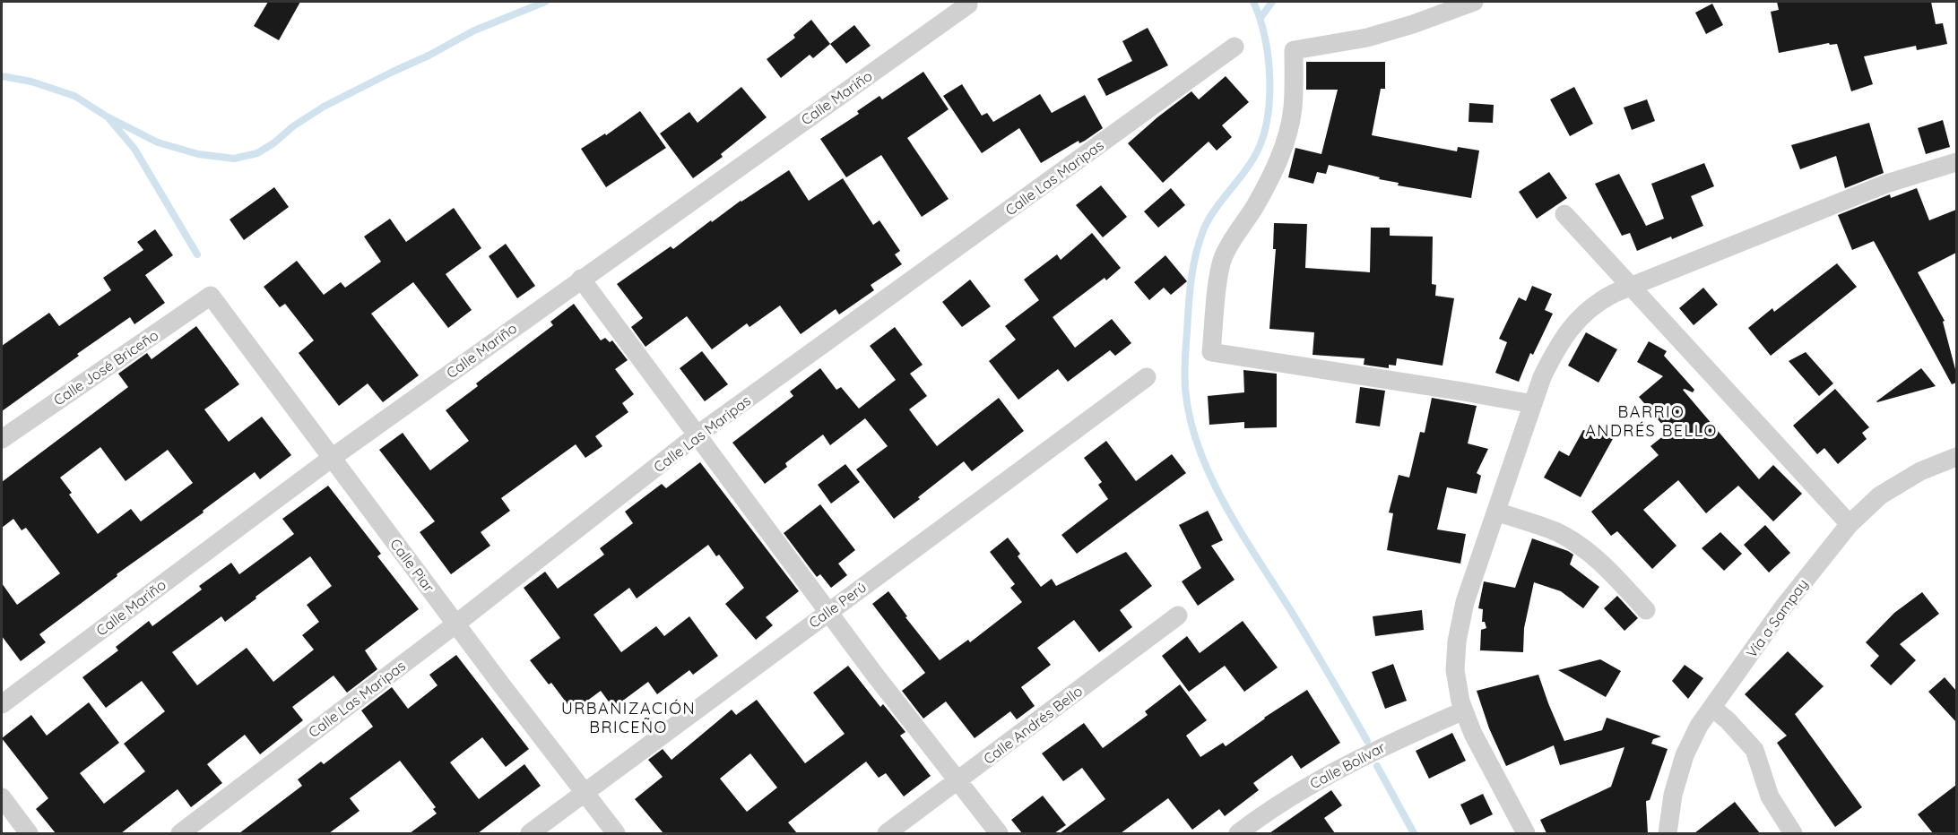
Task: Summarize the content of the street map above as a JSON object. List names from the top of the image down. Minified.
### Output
{"streets":{"street":["Calle Mariño","Calle Las Maripas","Calle José Briceño","Calle Piar","Calle Perú","Vía a Sampay","Calle Andrés Bello","Calle Bolívar"]},"crossings":[["Calle Mariño","Calle Piar"],["Calle Las Maripas","Calle Piar"],["Calle José Briceño","Calle Piar"],["Calle Piar","Calle Perú"]],"districts":["BARRIO ANDRÉS BELLO","URBANIZACIÓN BRICEÑO"]}
